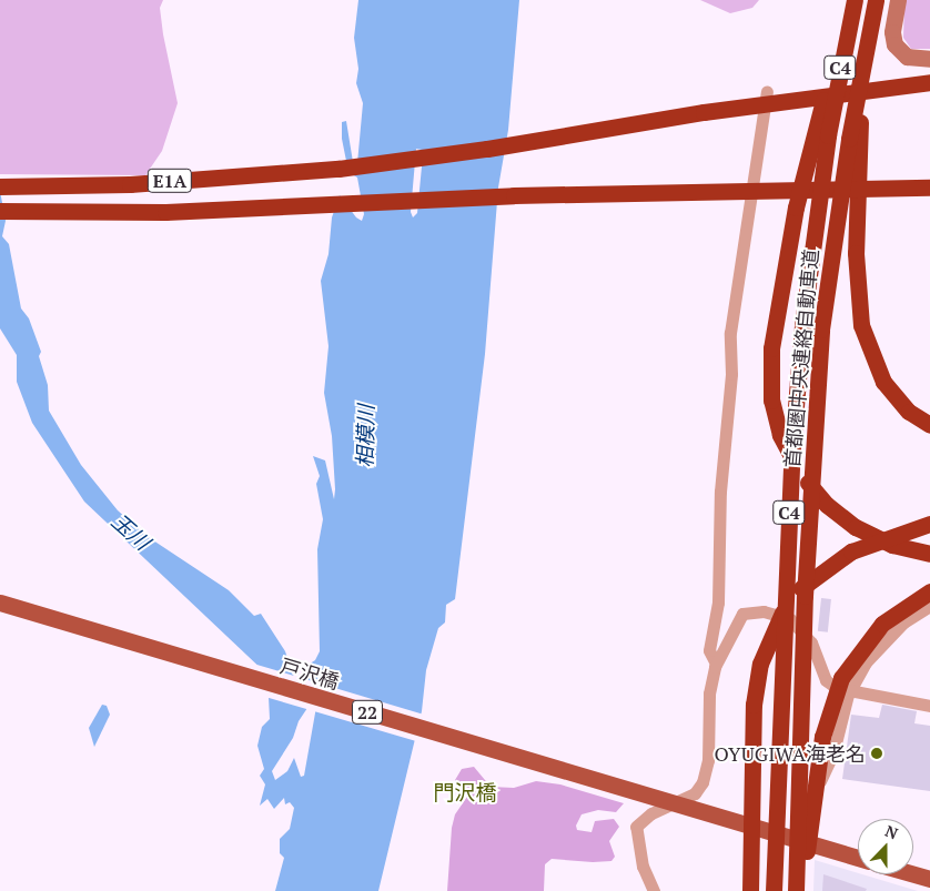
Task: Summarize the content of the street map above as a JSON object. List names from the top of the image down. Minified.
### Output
{"streets":{"highway":["C4","E1A","首都圏中央連絡自動車道"],"main road":["戸沢橋","22"]},"crossings":[["戸沢橋","22"]],"districts":["門沢橋"],"water":["相模川","玉川"],"places":["OYUGIWA海老名"],"north":"top"}
